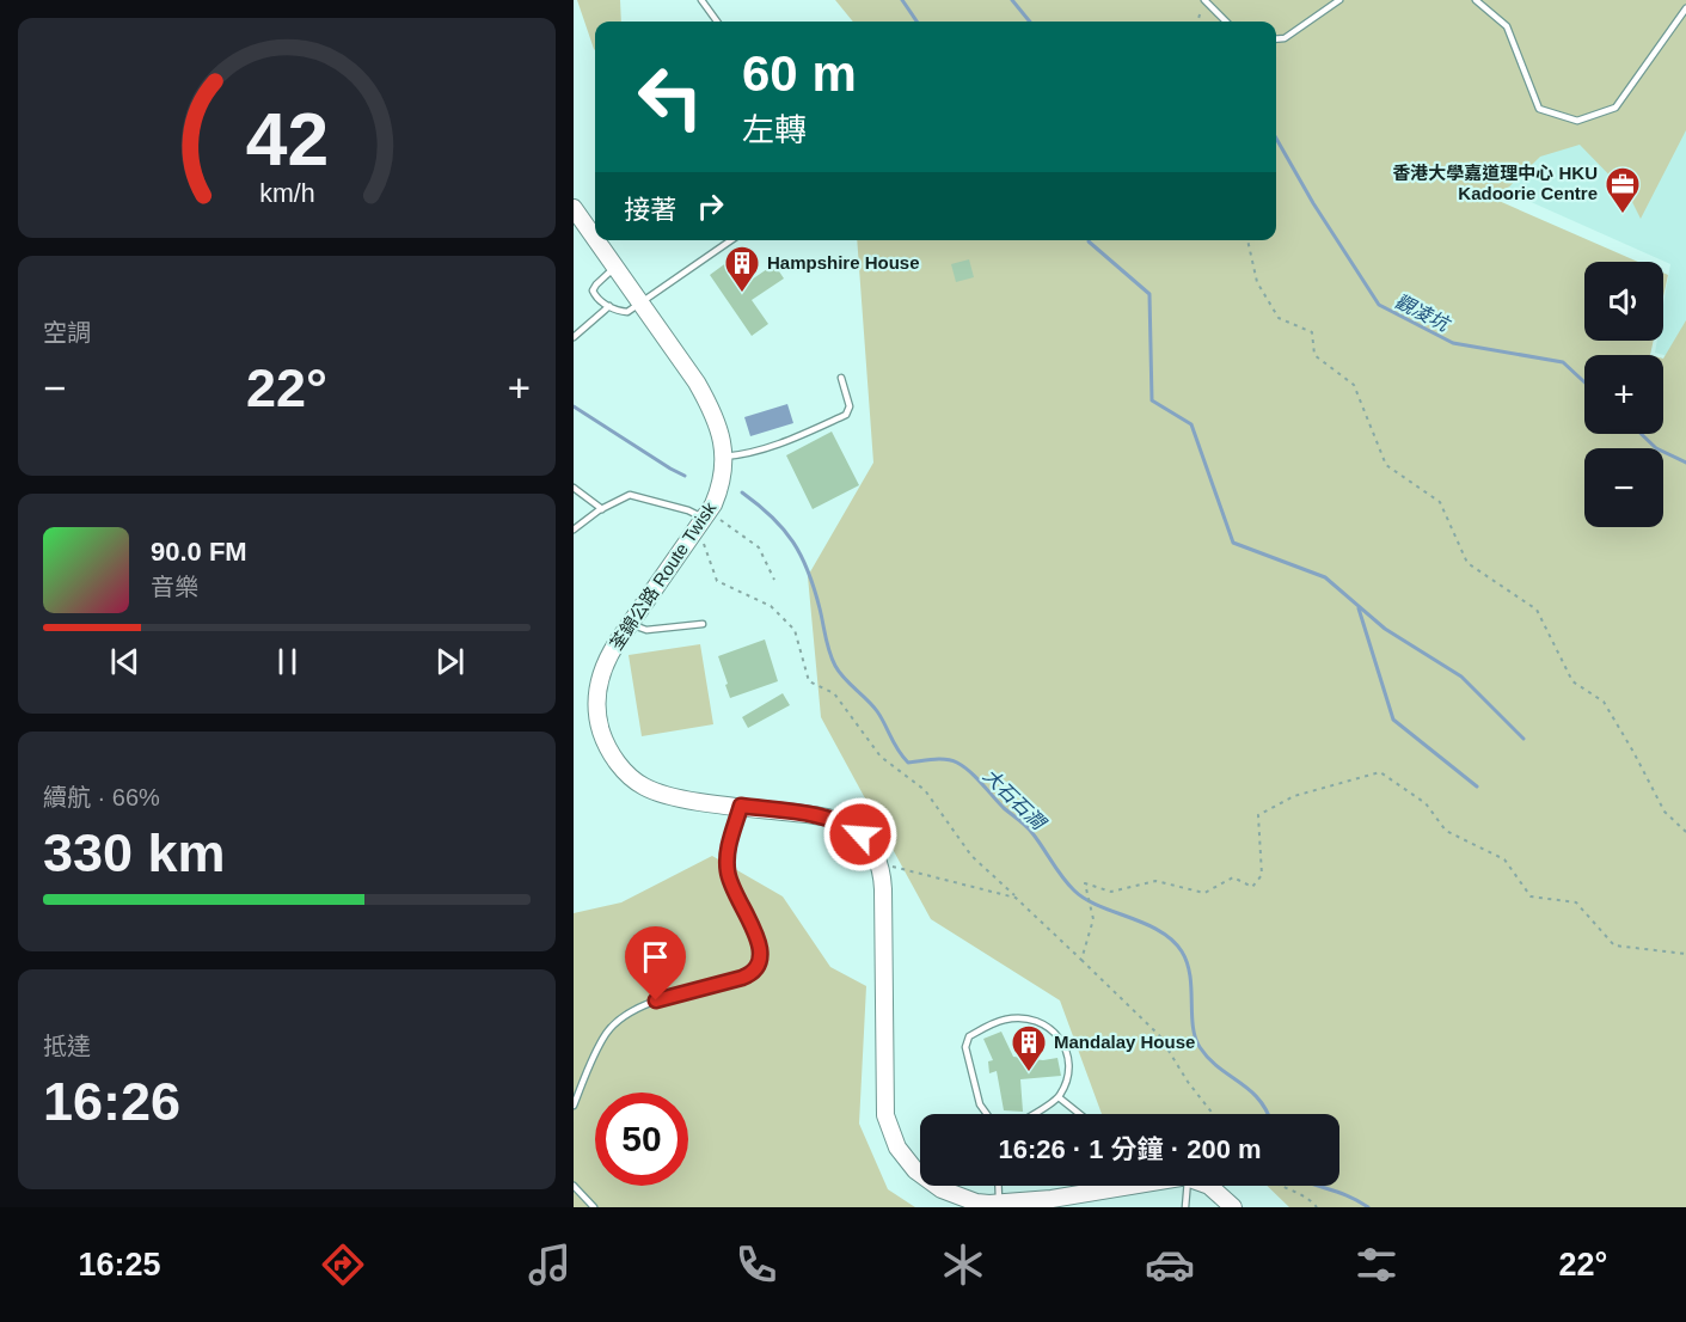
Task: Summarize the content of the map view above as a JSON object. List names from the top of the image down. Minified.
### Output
{"streets":{"main road":["荃錦公路 Route Twisk"]},"water":["觀凌坑","大石石澗"],"places":{"office":["香港大學嘉道理中心 HKU Kadoorie Centre"],"building":["Hampshire House","Mandalay House"]},"page":{"turn":["60 m","左轉"],"then":"接著","tile":["空調",["續航 · 66%","330 km"],["抵達","16:26"]],"map_buttons":["+","−"],"heat":["−","22°","+"],"song":["90.0 FM","音樂"],"limit":"50","trip":"16:26 · 1 分鐘 · 200 m","tabs":["16:25","22°"],"gauge":["42","km/h"]}}
